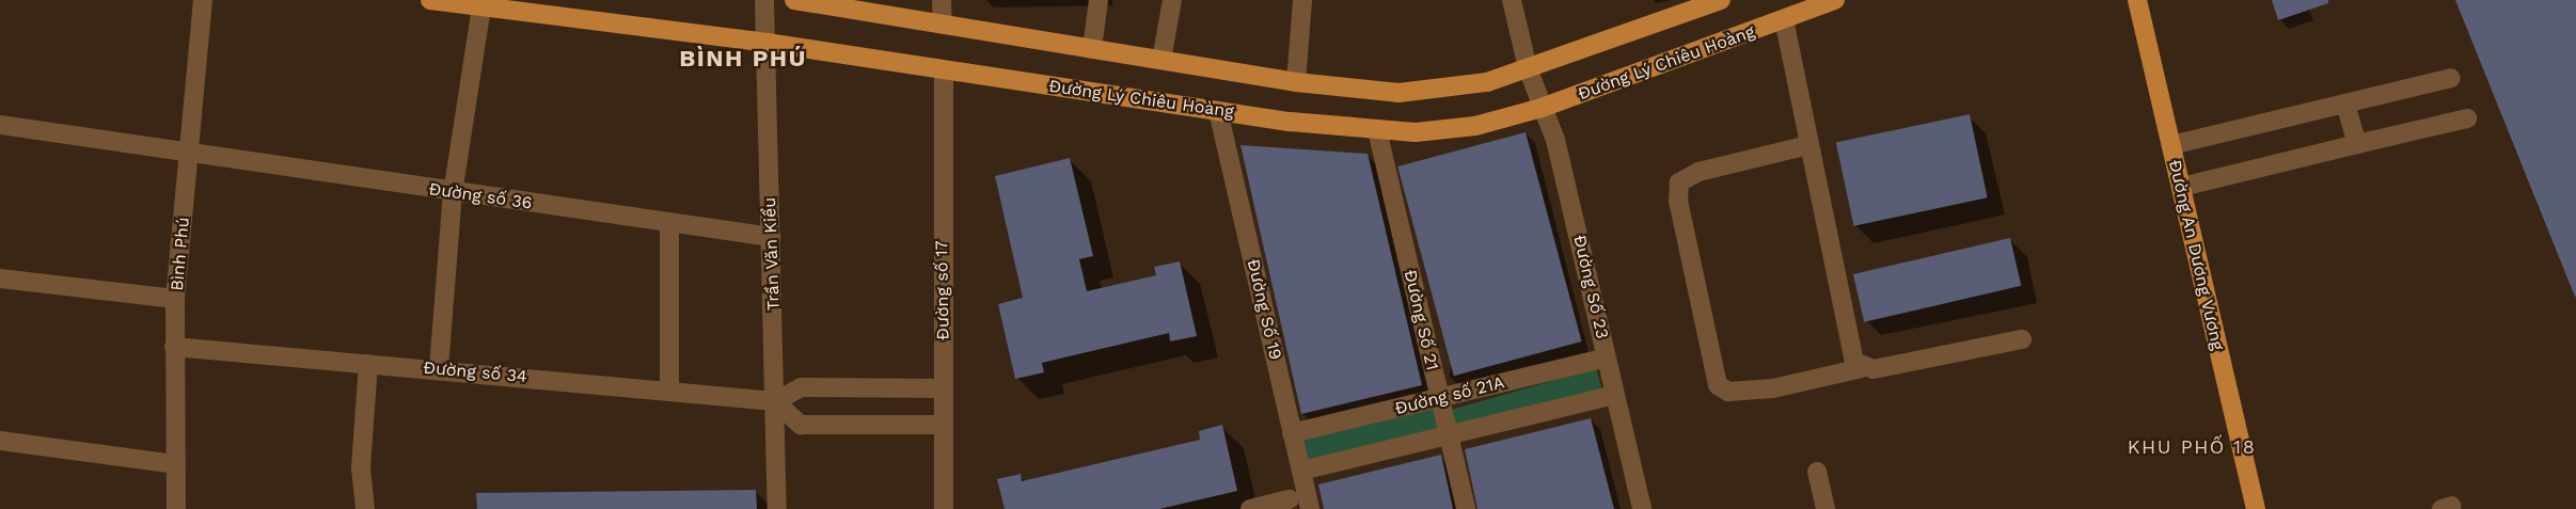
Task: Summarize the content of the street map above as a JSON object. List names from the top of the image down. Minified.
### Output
{"streets":{"main road":["Đường Lý Chiêu Hoàng","Đường An Dương Vương"],"street":["Đường số 36","Bình Phú","Trần Văn Kiểu","Đường Số 23","Đường số 17","Đường Số 19","Đường Số 21","Đường số 34","Đường số 21A"]},"crossings":[["Đường Lý Chiêu Hoàng","Trần Văn Kiểu"],["Đường Lý Chiêu Hoàng","Đường Số 23"],["Đường Lý Chiêu Hoàng","Đường số 17"],["Đường Lý Chiêu Hoàng","Đường Số 19"],["Đường Lý Chiêu Hoàng","Đường Số 21"],["Đường số 36","Bình Phú"],["Đường số 36","Trần Văn Kiểu"],["Bình Phú","Đường số 34"],["Trần Văn Kiểu","Đường số 34"],["Đường Số 23","Đường số 21A"],["Đường Số 19","Đường số 21A"],["Đường Số 21","Đường số 21A"]],"districts":["BÌNH PHÚ","KHU PHỐ 18"]}
